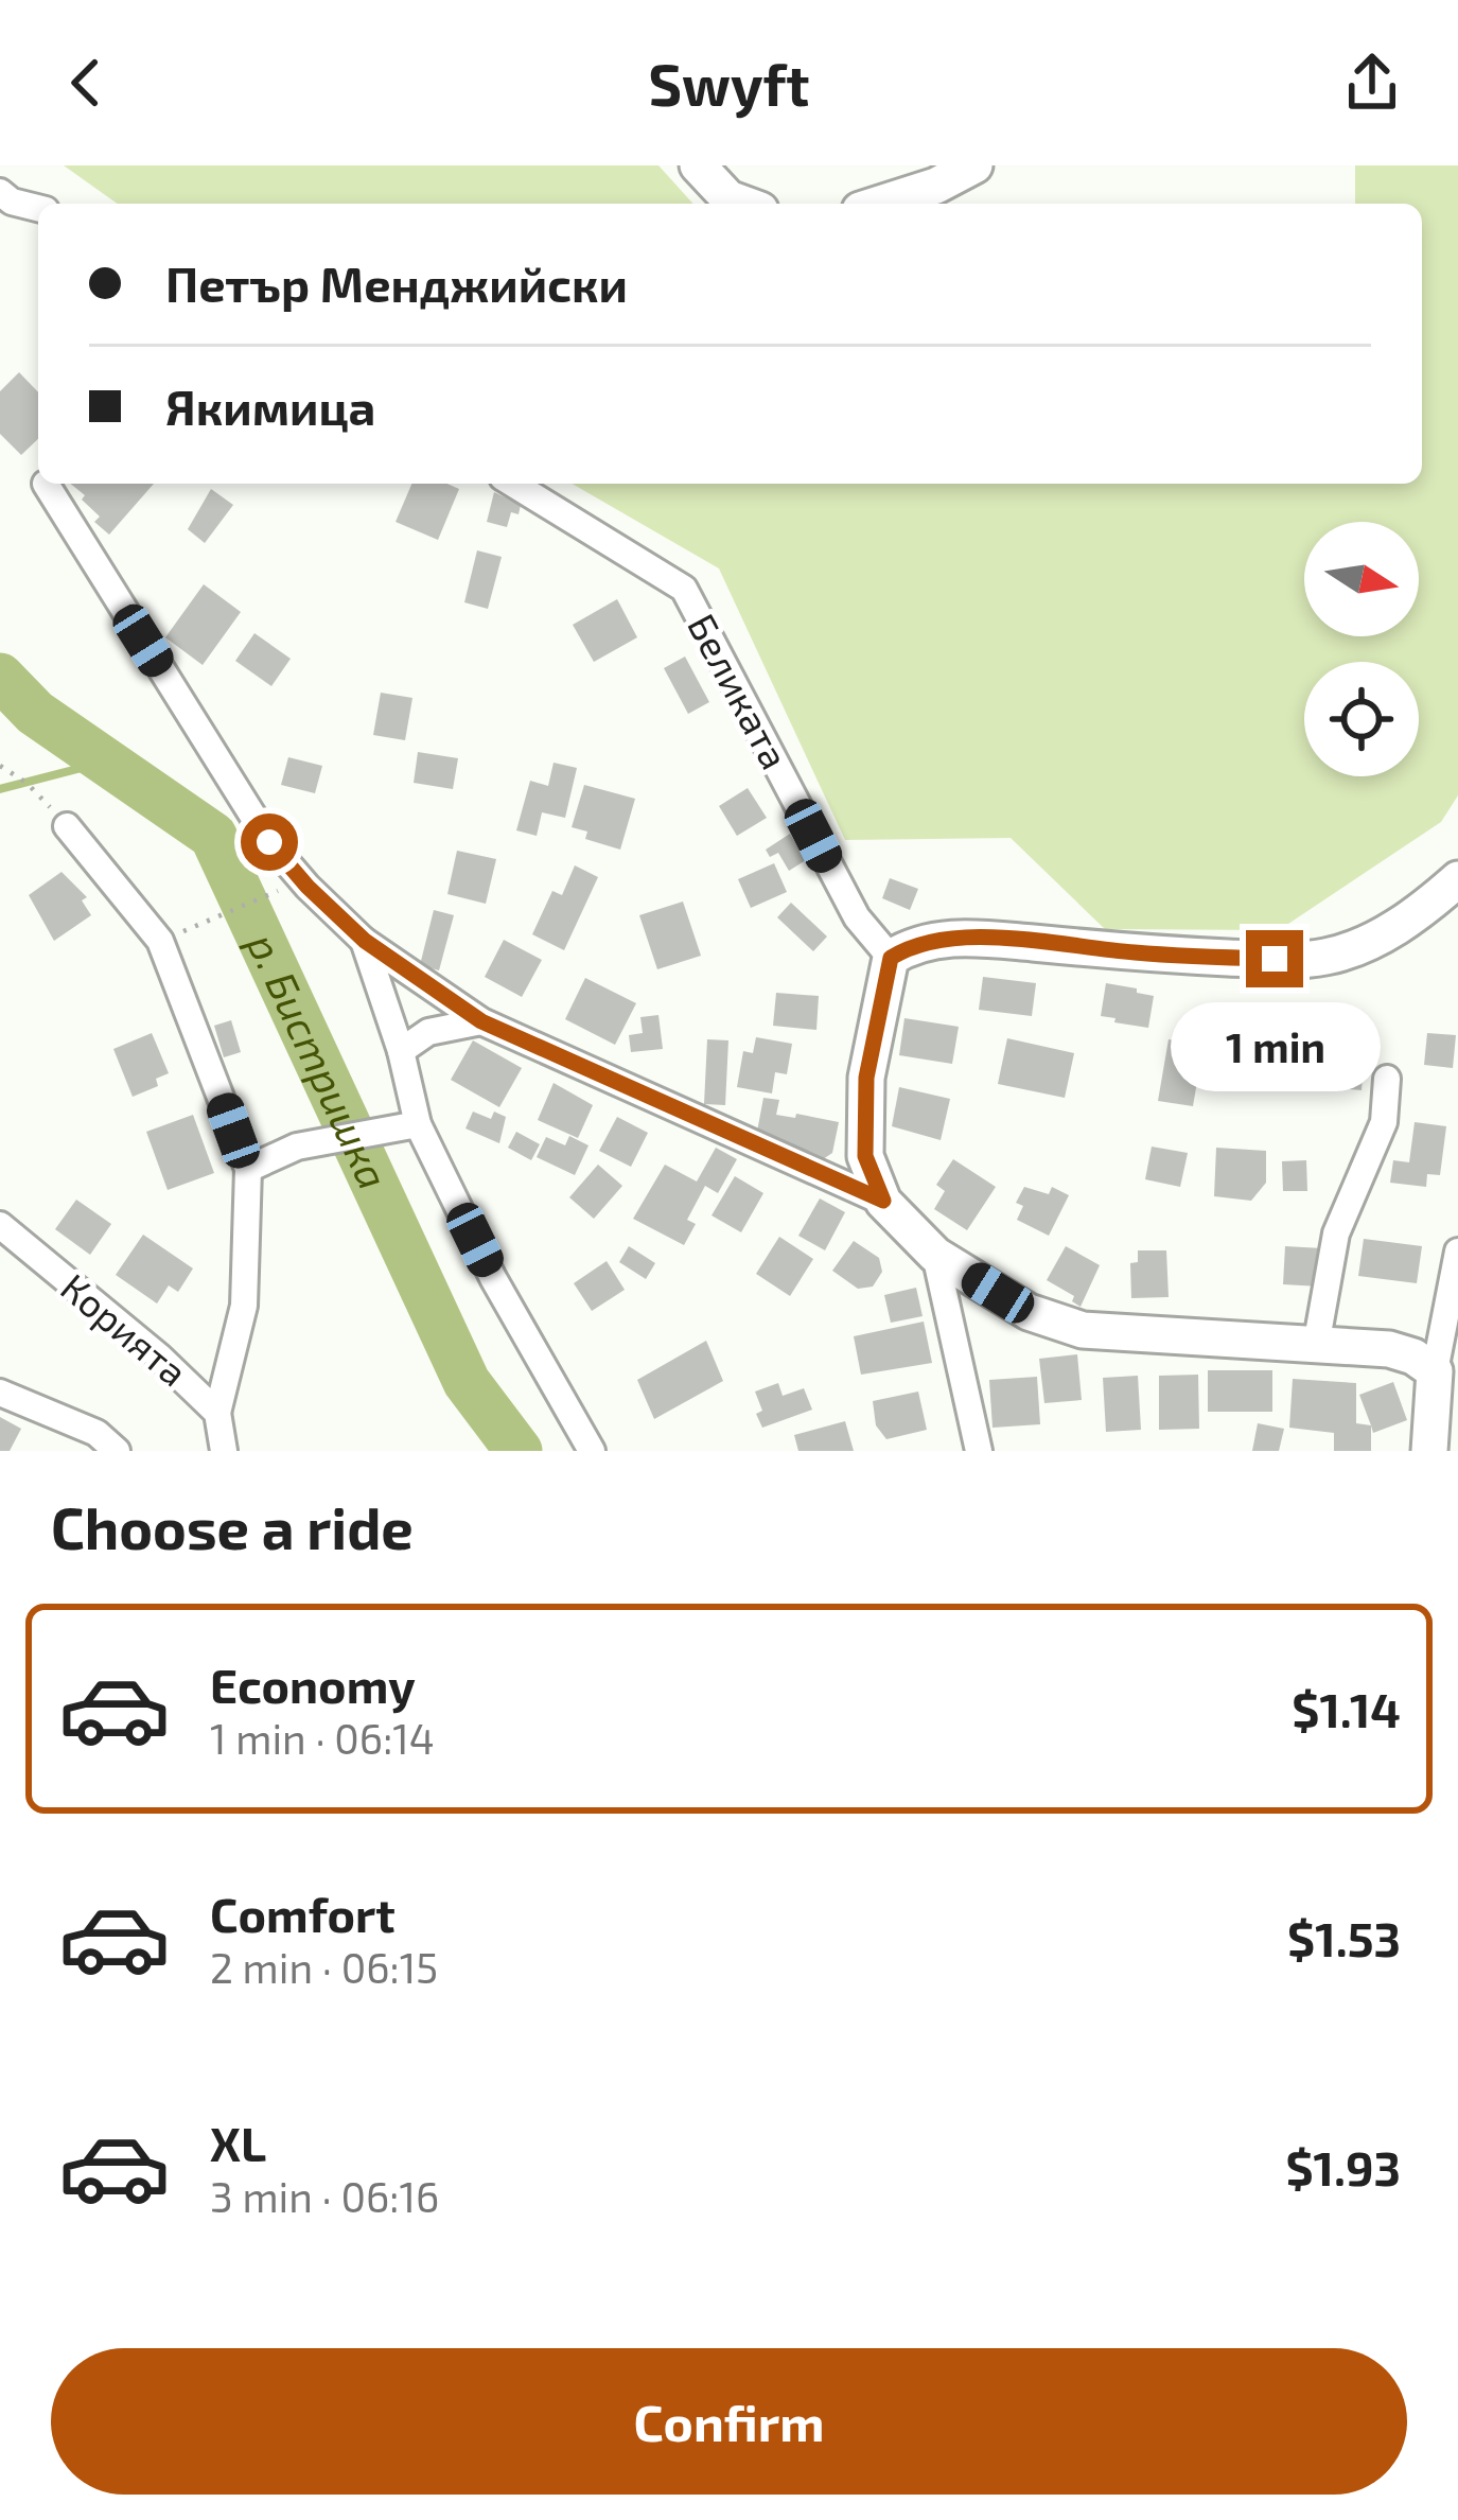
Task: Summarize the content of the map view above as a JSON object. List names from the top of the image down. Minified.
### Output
{"streets":{"street":["Беликата","Корията"]},"water":["р. Бистришка"],"north":"right","page":{"header":"Swyft","banner":["Петър Менджийски","Якимица"],"bubble":"1 min","heading":"Choose a ride","list":[{"name":"Economy","note":"1 min · 06:14","value":"$1.14"},{"name":"Comfort","note":"2 min · 06:15","value":"$1.53"},{"name":"XL","note":"3 min · 06:16","value":"$1.93"}],"buttons":"Confirm"}}
